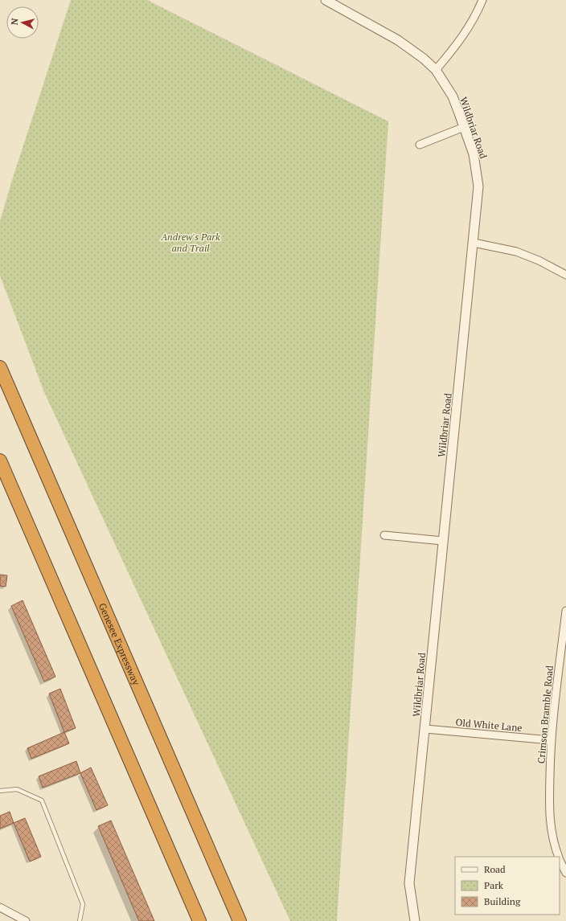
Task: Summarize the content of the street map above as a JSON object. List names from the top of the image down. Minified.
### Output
{"streets":{"highway":["Genesee Expressway"],"street":["Wildbriar Road","Crimson Bramble Road","Old White Lane"]},"crossings":[["Wildbriar Road","Old White Lane"],["Crimson Bramble Road","Old White Lane"]],"parks":["Andrew's Park and Trail"],"legend":["Road","Park","Building"],"north":"left"}
